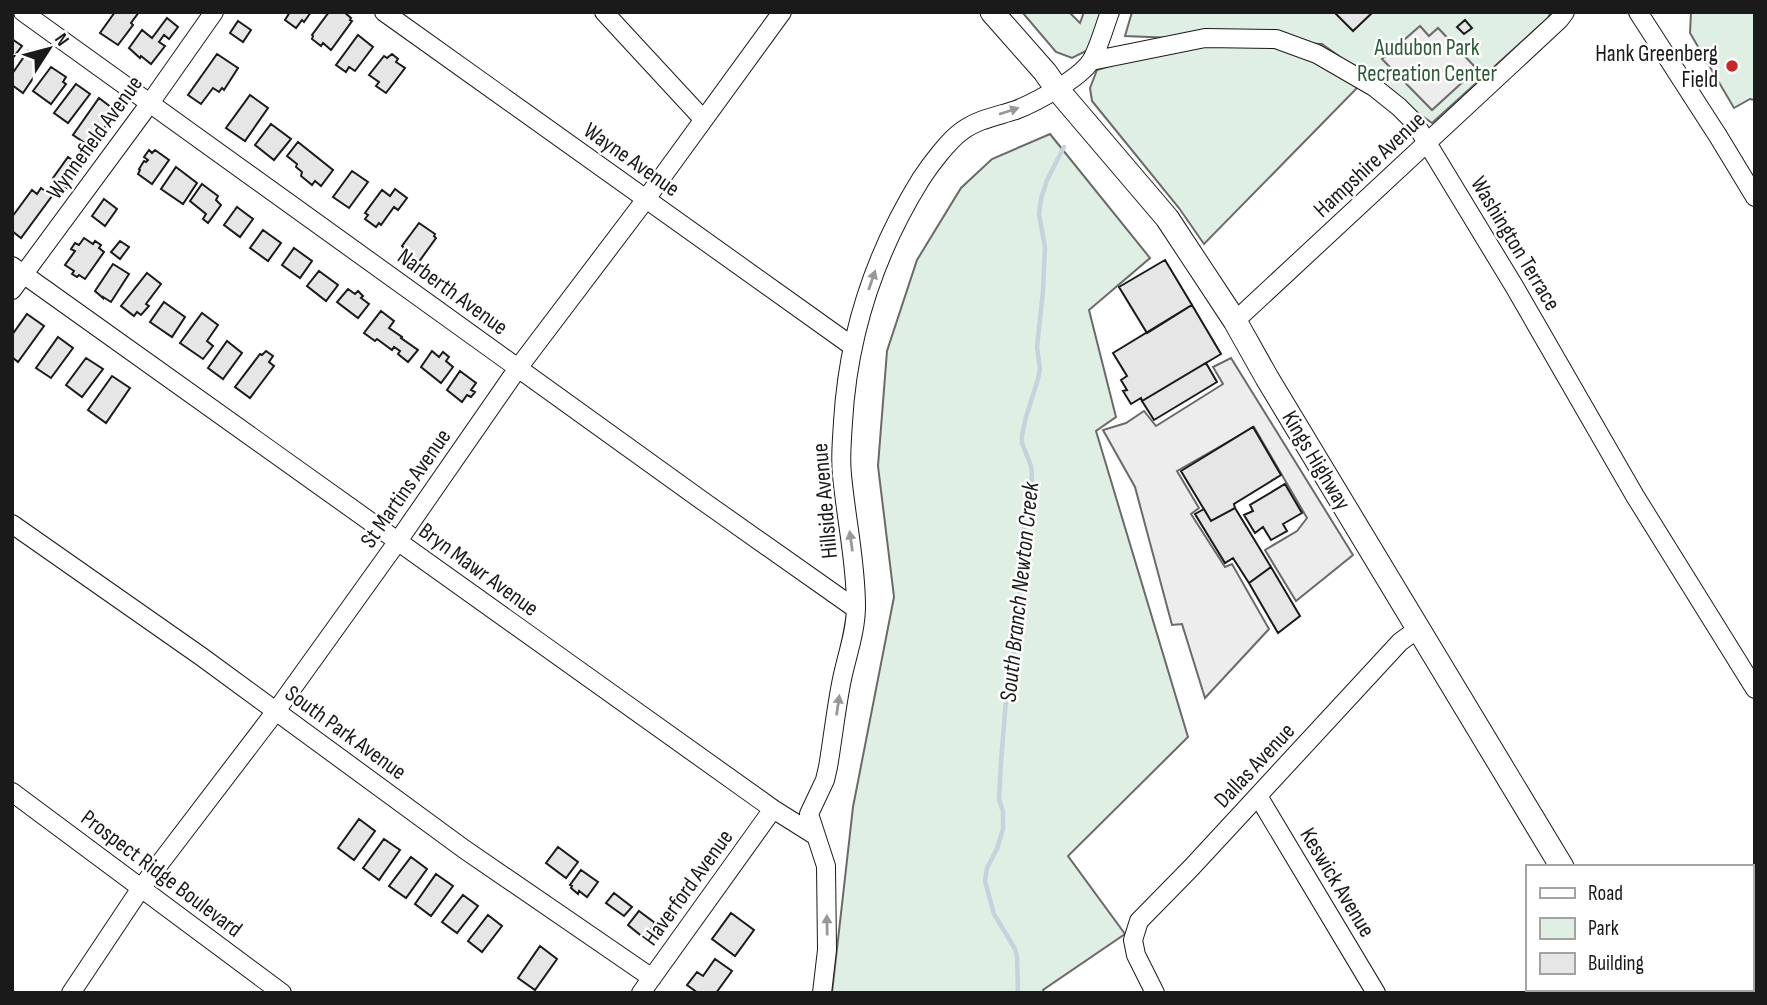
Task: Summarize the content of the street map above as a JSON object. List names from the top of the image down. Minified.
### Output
{"streets":{"main road":["Kings Highway"],"street":["Wynnefield Avenue","Wayne Avenue","Hampshire Avenue","Washington Terrace","Narberth Avenue","St Martins Avenue","Hillside Avenue","Bryn Mawr Avenue","South Park Avenue","Dallas Avenue","Prospect Ridge Boulevard","Keswick Avenue","Haverford Avenue"]},"crossings":[["Wynnefield Avenue","Narberth Avenue"],["Wynnefield Avenue","Bryn Mawr Avenue"],["Wayne Avenue","St Martins Avenue"],["Wayne Avenue","Hillside Avenue"],["Hampshire Avenue","Washington Terrace"],["Hampshire Avenue","Kings Highway"],["Washington Terrace","Hillside Avenue"],["Narberth Avenue","St Martins Avenue"],["Narberth Avenue","Hillside Avenue"],["Kings Highway","Hillside Avenue"],["Kings Highway","Dallas Avenue"],["St Martins Avenue","Bryn Mawr Avenue"],["St Martins Avenue","South Park Avenue"],["St Martins Avenue","Prospect Ridge Boulevard"],["Hillside Avenue","Bryn Mawr Avenue"],["Bryn Mawr Avenue","Haverford Avenue"],["South Park Avenue","Haverford Avenue"],["Dallas Avenue","Keswick Avenue"]],"one_way":["Hillside Avenue"],"water":["South Branch Newton Creek"],"parks":["Audubon Park Recreation Center"],"places":["Hank Greenberg Field"],"legend":["Road","Park","Building"],"north":"top right"}
